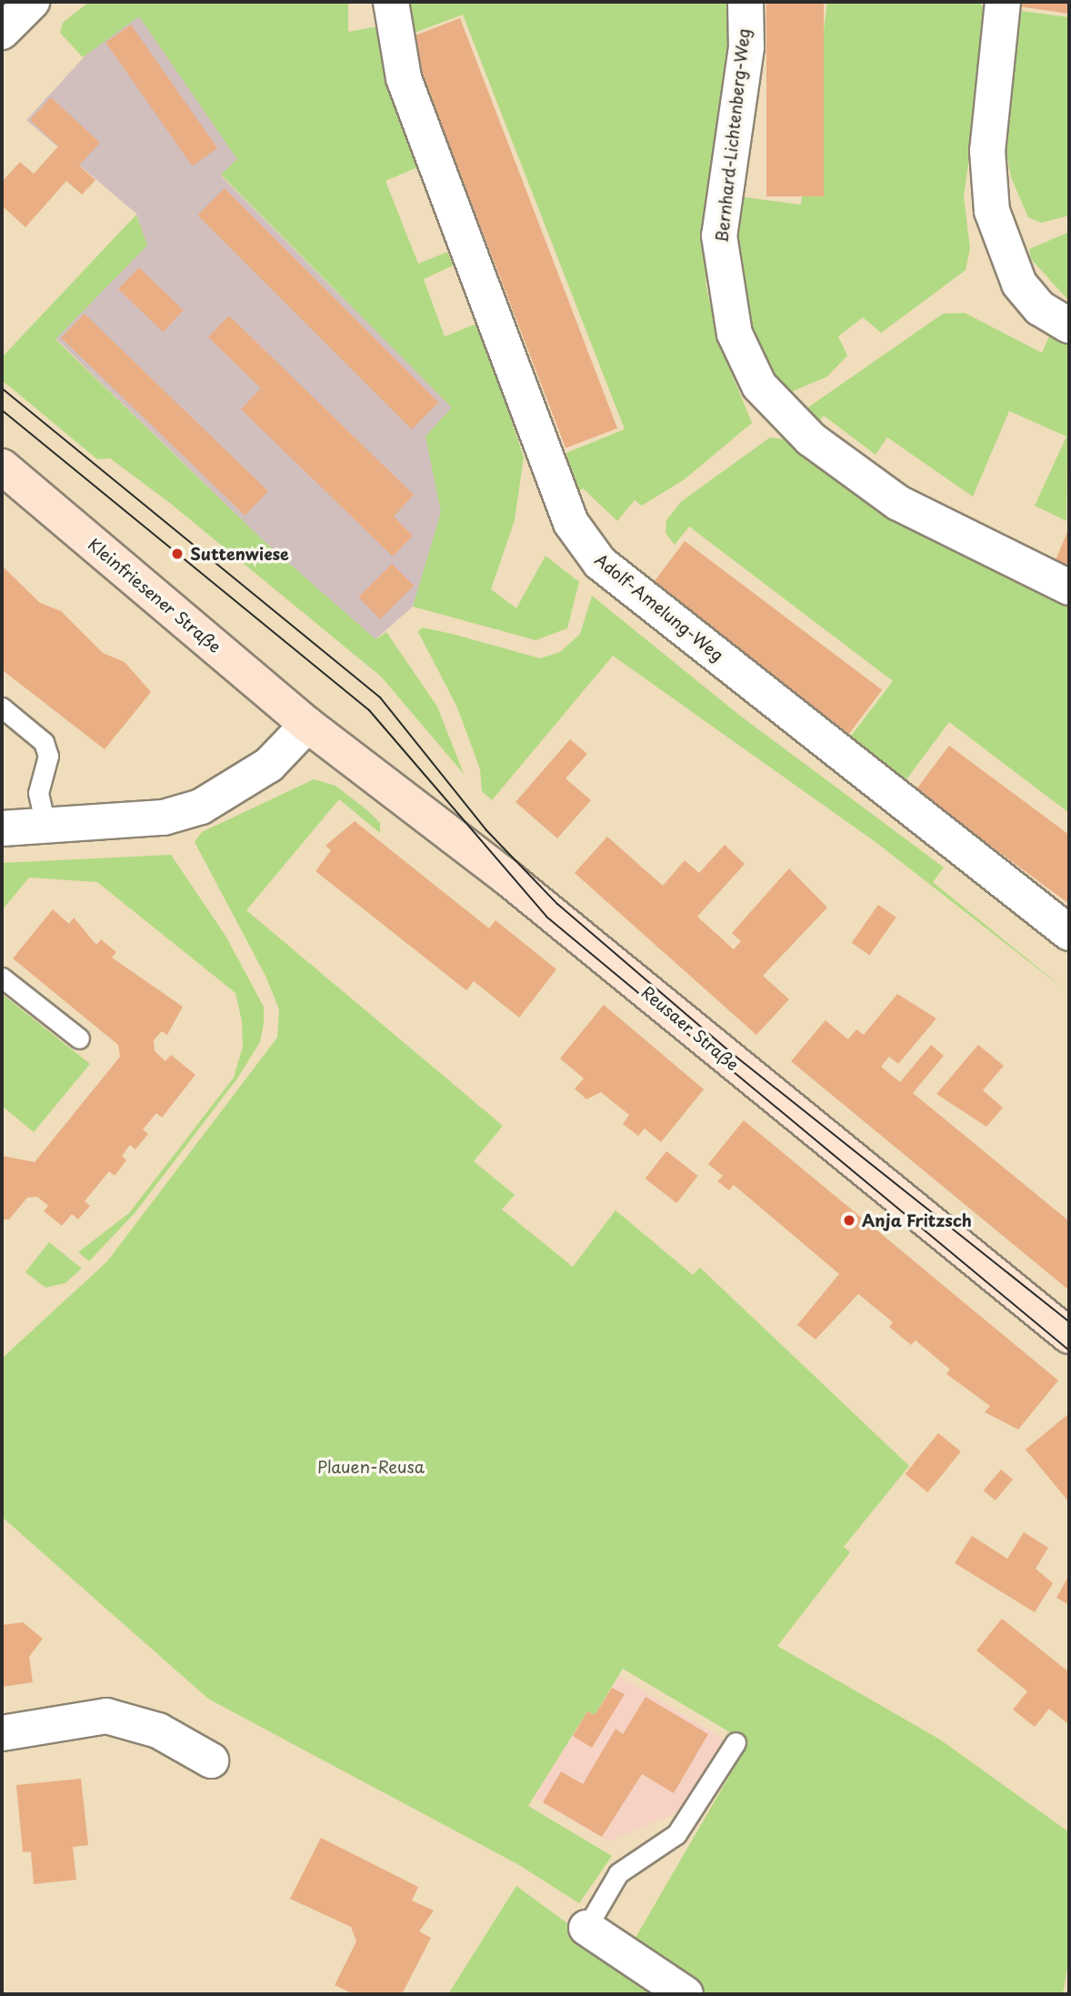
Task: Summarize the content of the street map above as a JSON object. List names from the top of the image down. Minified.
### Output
{"streets":{"street":["Bernhard-Lichtenberg-Weg","Kleinfriesener Straße","Adolf-Amelung-Weg","Reusaer Straße"]},"crossings":[["Kleinfriesener Straße","Reusaer Straße"]],"parks":["Plauen-Reusa"],"places":["Suttenwiese","Anja Fritzsch"]}
